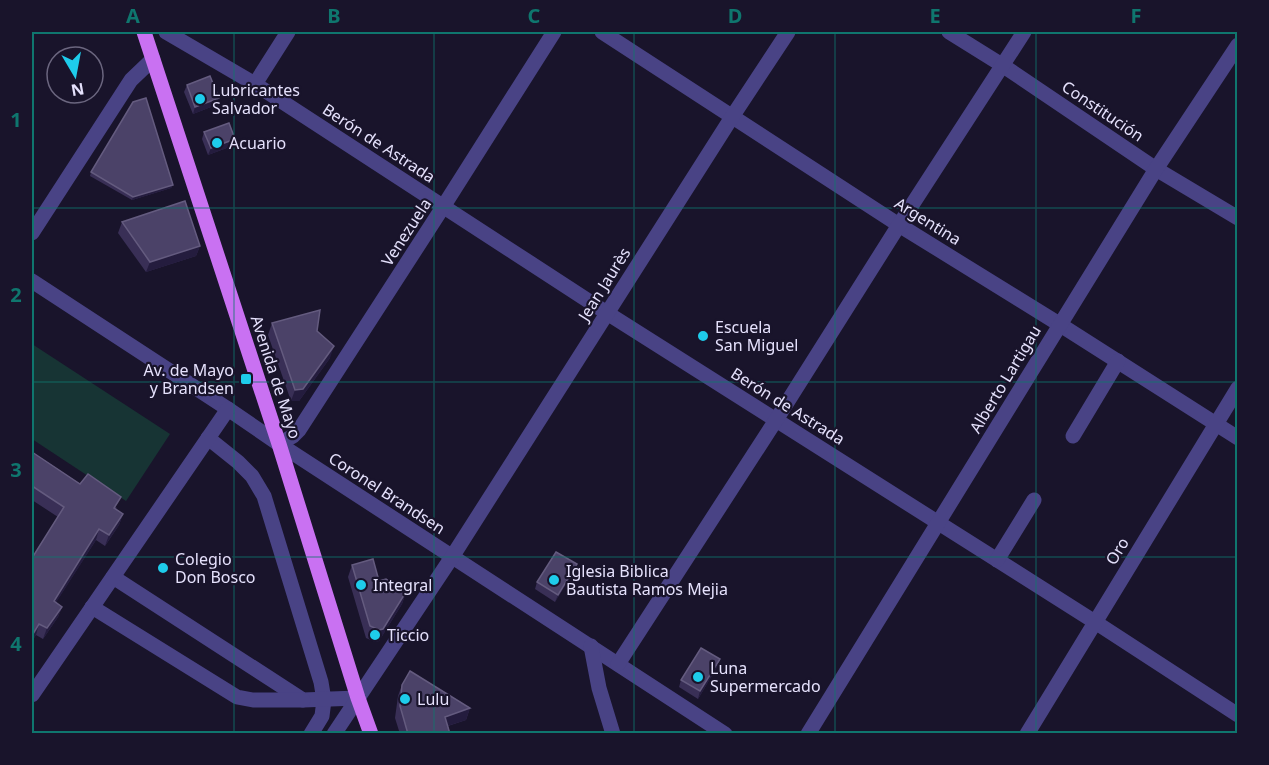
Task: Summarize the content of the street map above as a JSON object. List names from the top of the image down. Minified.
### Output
{"streets":{"main road":["Avenida de Mayo"],"street":["Constitución","Berón de Astrada","Argentina","Venezuela","Jean Jaurès","Alberto Lartigau","Coronel Brandsen","Oro"]},"crossings":[["Constitución","Alberto Lartigau"],["Berón de Astrada","Venezuela"],["Berón de Astrada","Jean Jaurès"],["Berón de Astrada","Alberto Lartigau"],["Berón de Astrada","Oro"],["Argentina","Jean Jaurès"],["Argentina","Alberto Lartigau"],["Argentina","Oro"],["Venezuela","Avenida de Mayo"],["Venezuela","Coronel Brandsen"],["Jean Jaurès","Avenida de Mayo"],["Jean Jaurès","Coronel Brandsen"],["Avenida de Mayo","Coronel Brandsen"]],"places":{"other":["Lubricantes Salvador","Acuario","Escuela San Miguel","Colegio Don Bosco","Iglesia Biblica Bautista Ramos Mejia","Integral","Ticcio","Luna Supermercado","Lulu"],"transit":["Av. de Mayo y Brandsen"]},"north":"bottom","grid":{"columns":["A","B","C","D","E","F"],"rows":["1","2","3","4"]}}
